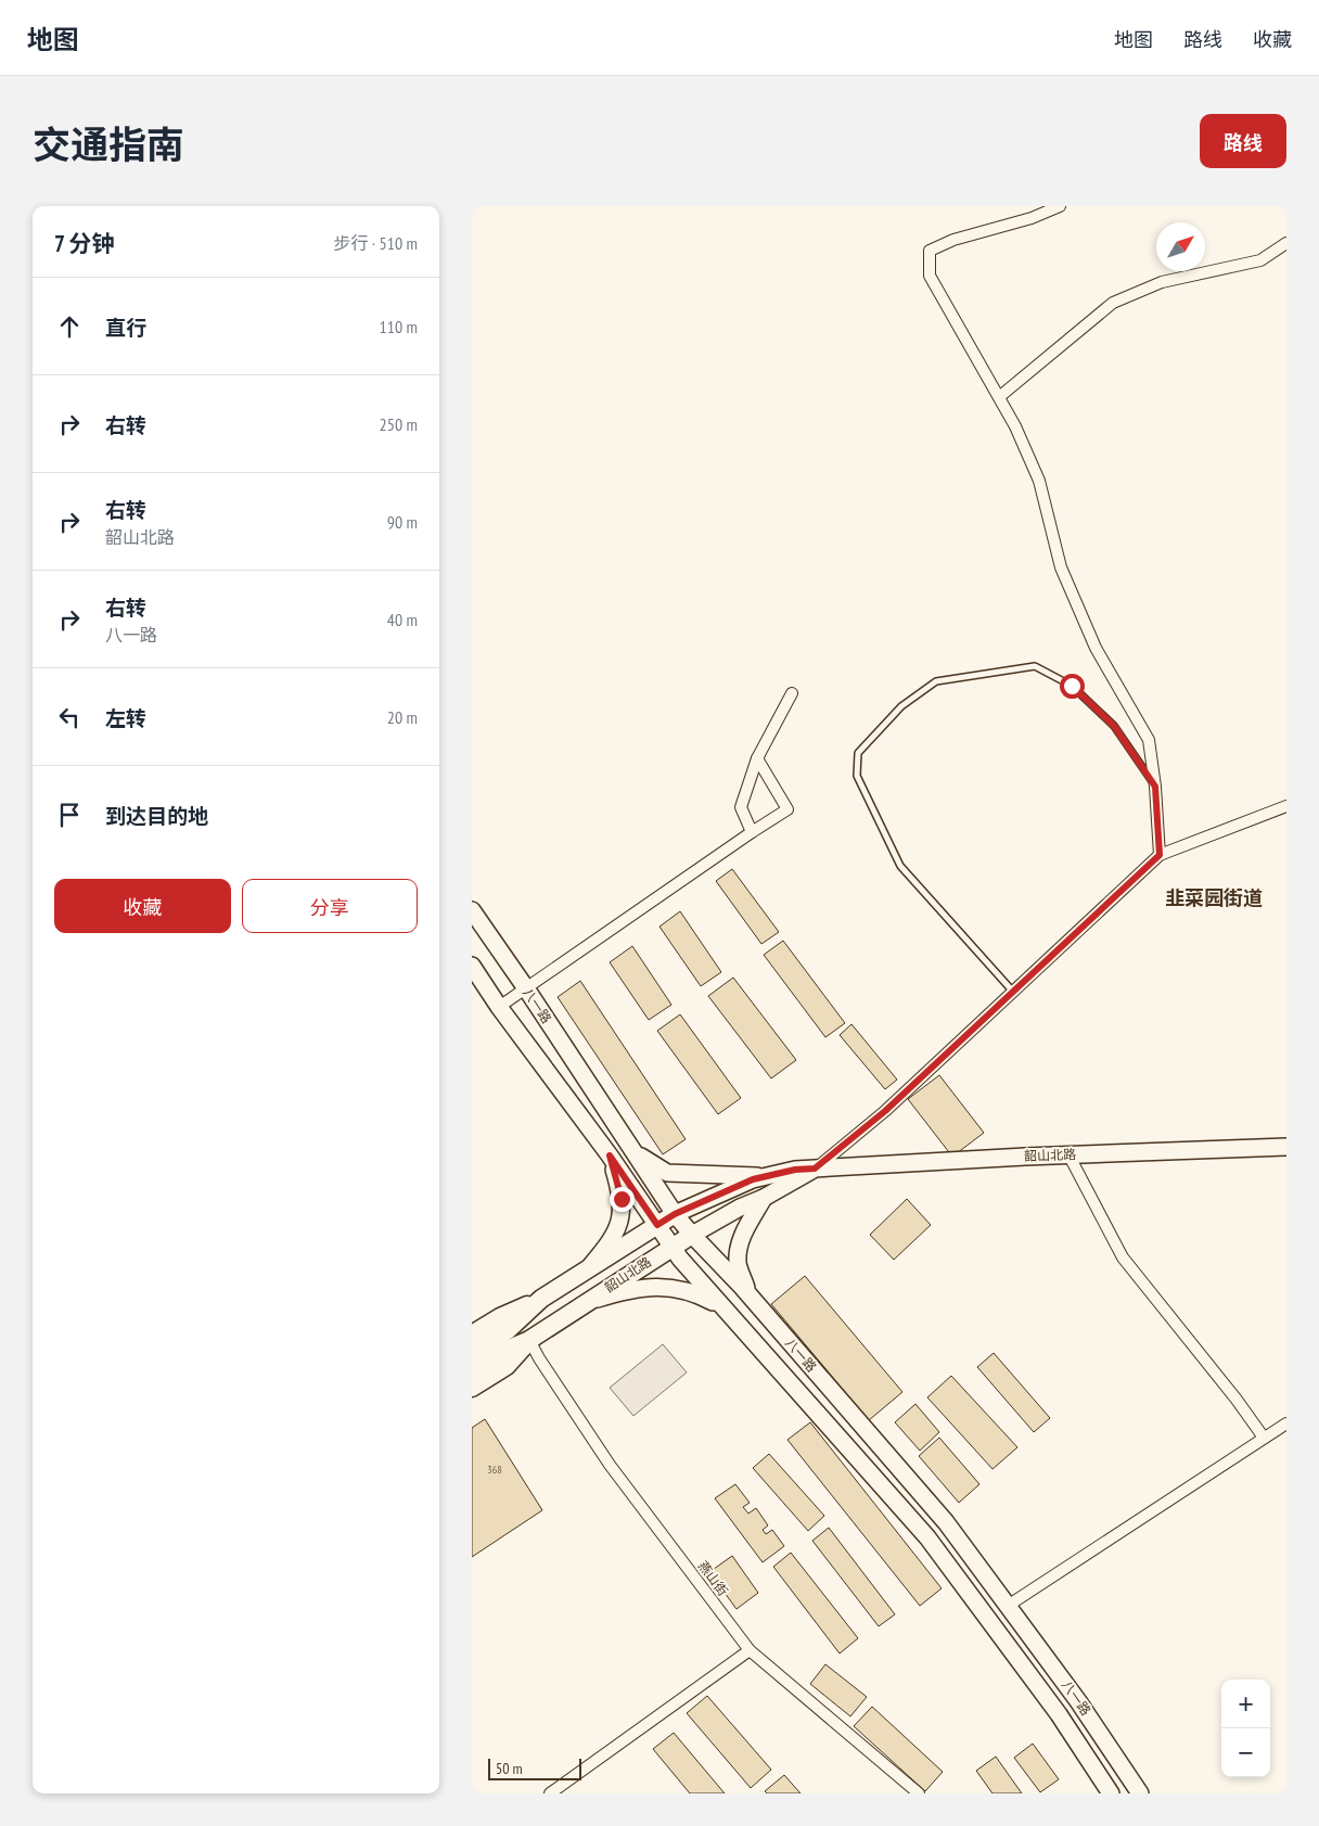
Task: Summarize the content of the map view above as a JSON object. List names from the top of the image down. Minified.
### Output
{"streets":{"main road":["八一路","韶山北路"],"street":["燕山街"]},"crossings":[["八一路","韶山北路"],["韶山北路","燕山街"]],"districts":["韭菜园街道"],"house_numbers":["368"],"scale_bar":"50 m","north":"top right","page":{"header":"地图","nav":["地图","路线","收藏"],"title":"交通指南","buttons":["路线",["收藏","分享"]],"heading":["7 分钟","步行 · 510 m"],"list":[["直行","110 m"],["右转","250 m"],["右转","韶山北路","90 m"],["右转","八一路","40 m"],["左转","20 m"],"到达目的地"],"map_buttons":["+","−"],"scale":"50 m"}}
